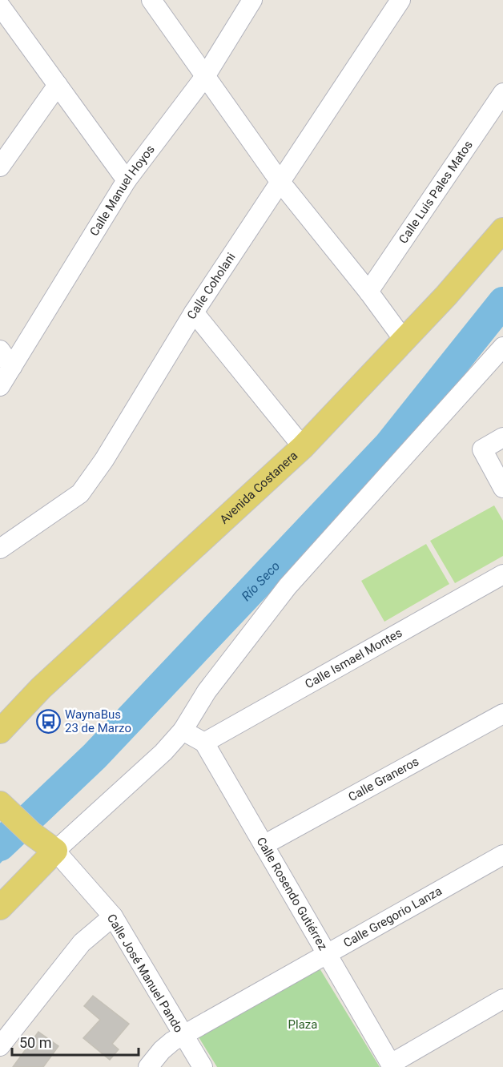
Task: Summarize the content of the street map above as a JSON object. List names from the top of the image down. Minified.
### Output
{"streets":{"main road":["Avenida Costanera","Calle José Manuel Pando"],"street":["Calle Manuel Hoyos","Calle Luis Pales Matos","Calle Coholani","Calle Ismael Montes","Calle Graneros","Calle Rosendo Gutiérrez","Calle Gregorio Lanza"]},"crossings":[["Calle Ismael Montes","Calle Rosendo Gutiérrez"],["Calle Graneros","Calle Rosendo Gutiérrez"],["Calle Rosendo Gutiérrez","Calle Gregorio Lanza"],["Calle Gregorio Lanza","Calle José Manuel Pando"]],"water":["Río Seco"],"parks":["Plaza"],"places":{"bus stop":["WaynaBus 23 de Marzo"]},"scale_bar":"50 m"}
